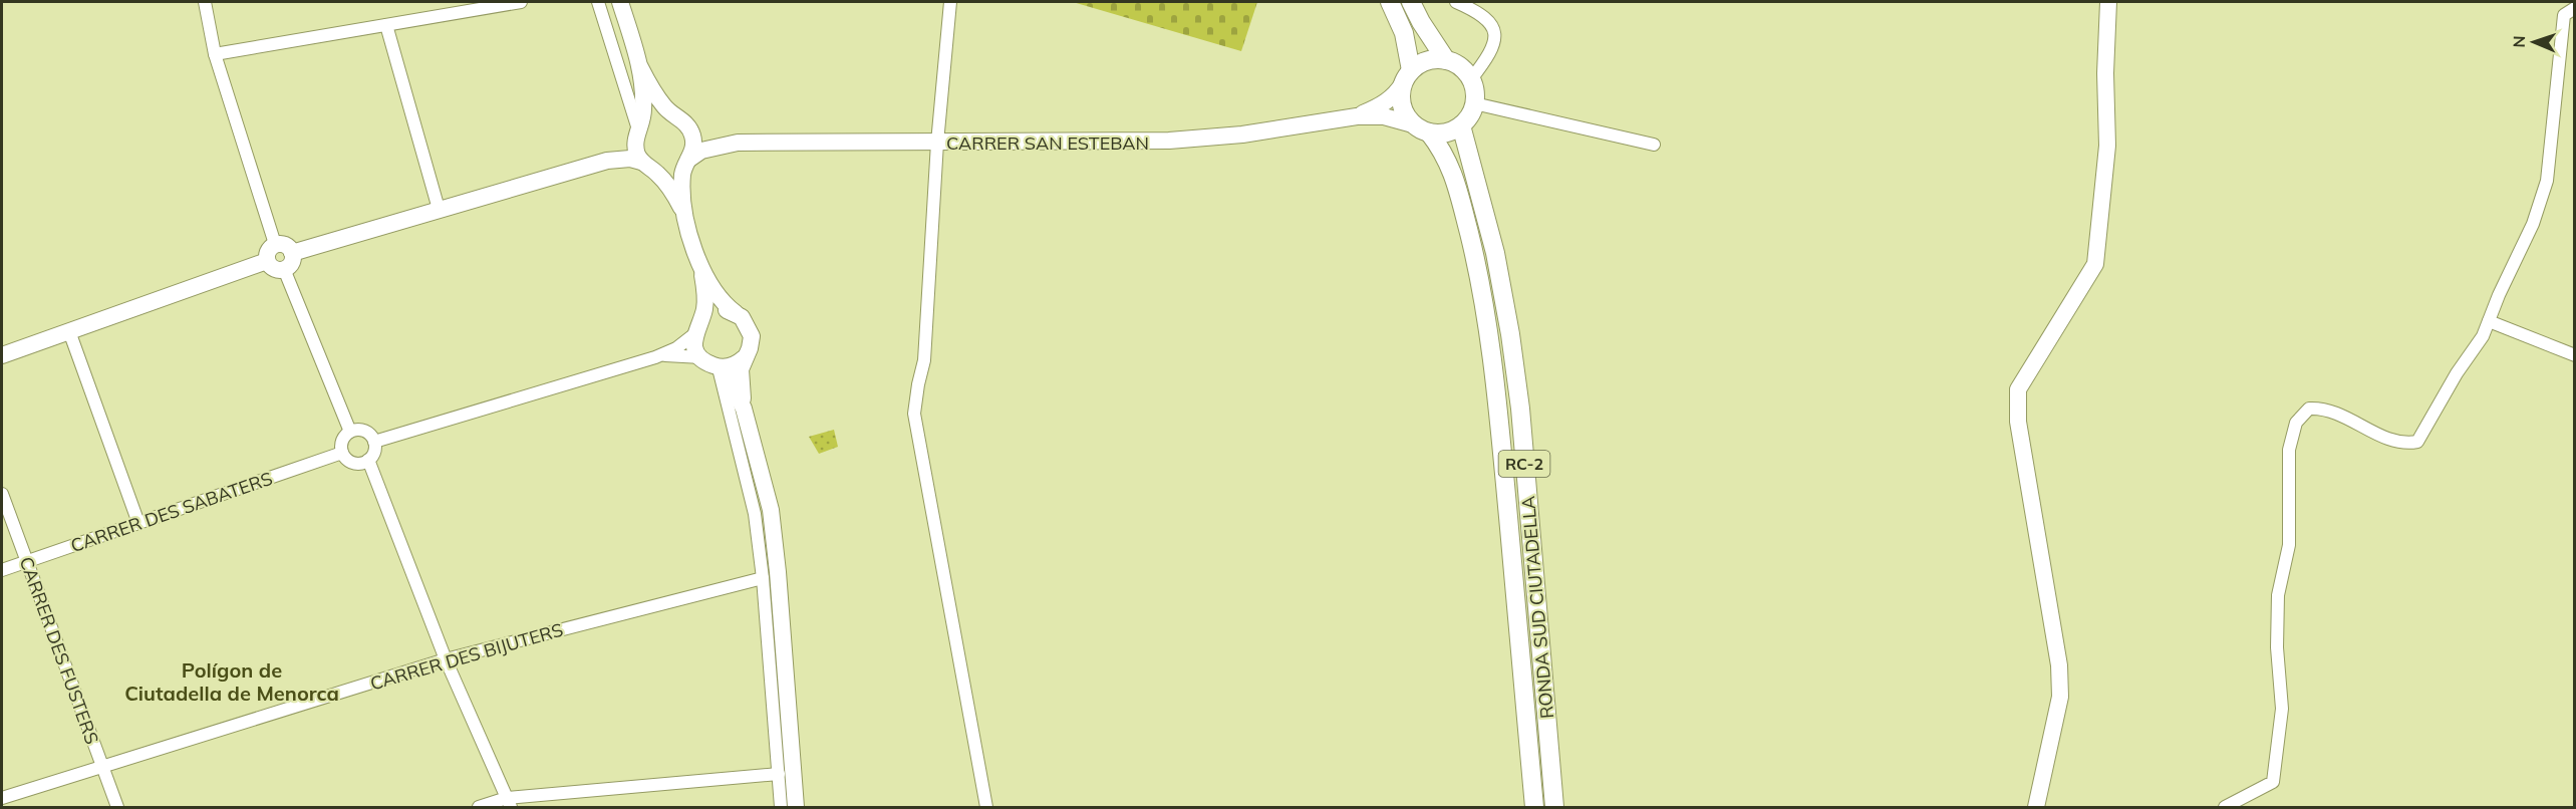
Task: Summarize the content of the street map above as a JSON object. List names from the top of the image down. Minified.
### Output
{"streets":{"main road":["RC-2","RONDA SUD CIUTADELLA"],"street":["CARRER SAN ESTEBAN","CARRER DES SABATERS","CARRER DES FUSTERS","CARRER DES BIJUTERS"]},"crossings":[["CARRER SAN ESTEBAN","RC-2"],["CARRER SAN ESTEBAN","RONDA SUD CIUTADELLA"],["RC-2","RONDA SUD CIUTADELLA"],["CARRER DES SABATERS","CARRER DES FUSTERS"],["CARRER DES FUSTERS","CARRER DES BIJUTERS"]],"districts":["Polígon de Ciutadella de Menorca"],"north":"left"}
